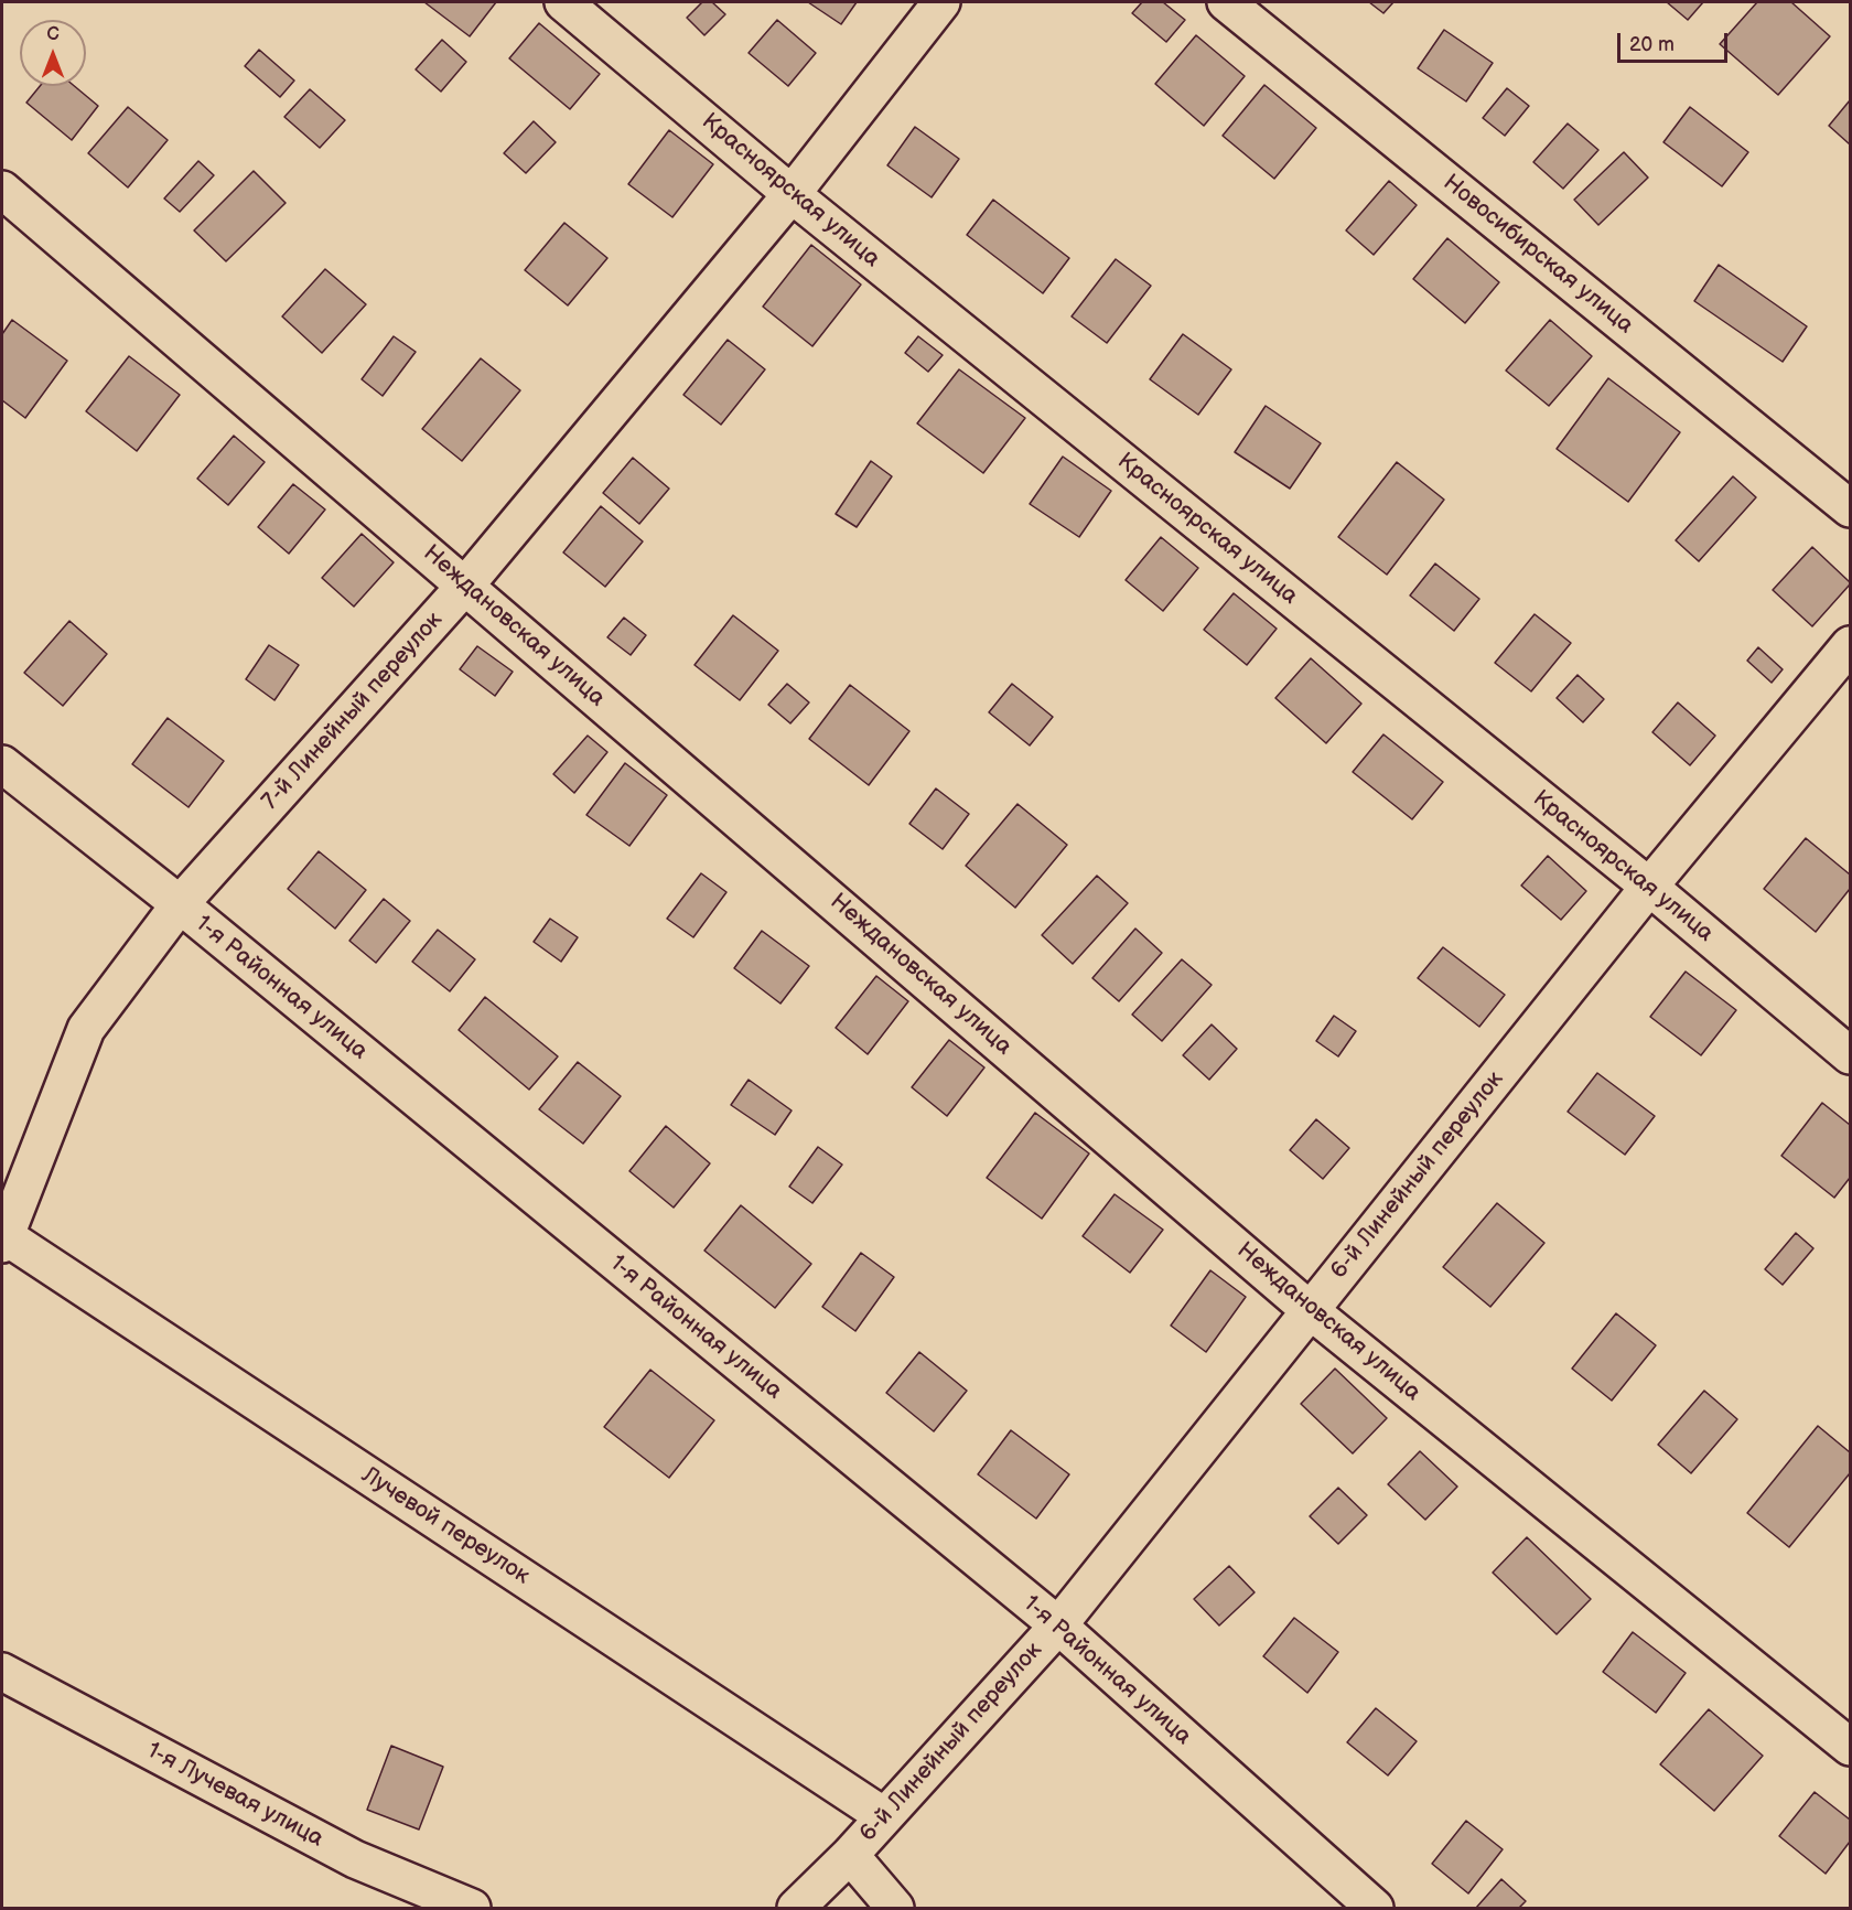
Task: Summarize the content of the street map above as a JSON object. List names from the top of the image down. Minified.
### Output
{"streets":{"street":["Красноярская улица","Новосибирская улица","Неждановская улица","7-й Линейный переулок","1-я Районная улица","6-й Линейный переулок","Лучевой переулок","1-я Лучевая улица"]},"crossings":[["Красноярская улица","7-й Линейный переулок"],["Красноярская улица","6-й Линейный переулок"],["Неждановская улица","7-й Линейный переулок"],["Неждановская улица","6-й Линейный переулок"],["7-й Линейный переулок","1-я Районная улица"],["7-й Линейный переулок","Лучевой переулок"],["1-я Районная улица","6-й Линейный переулок"],["6-й Линейный переулок","Лучевой переулок"]],"scale_bar":"20 m","north":"top"}
